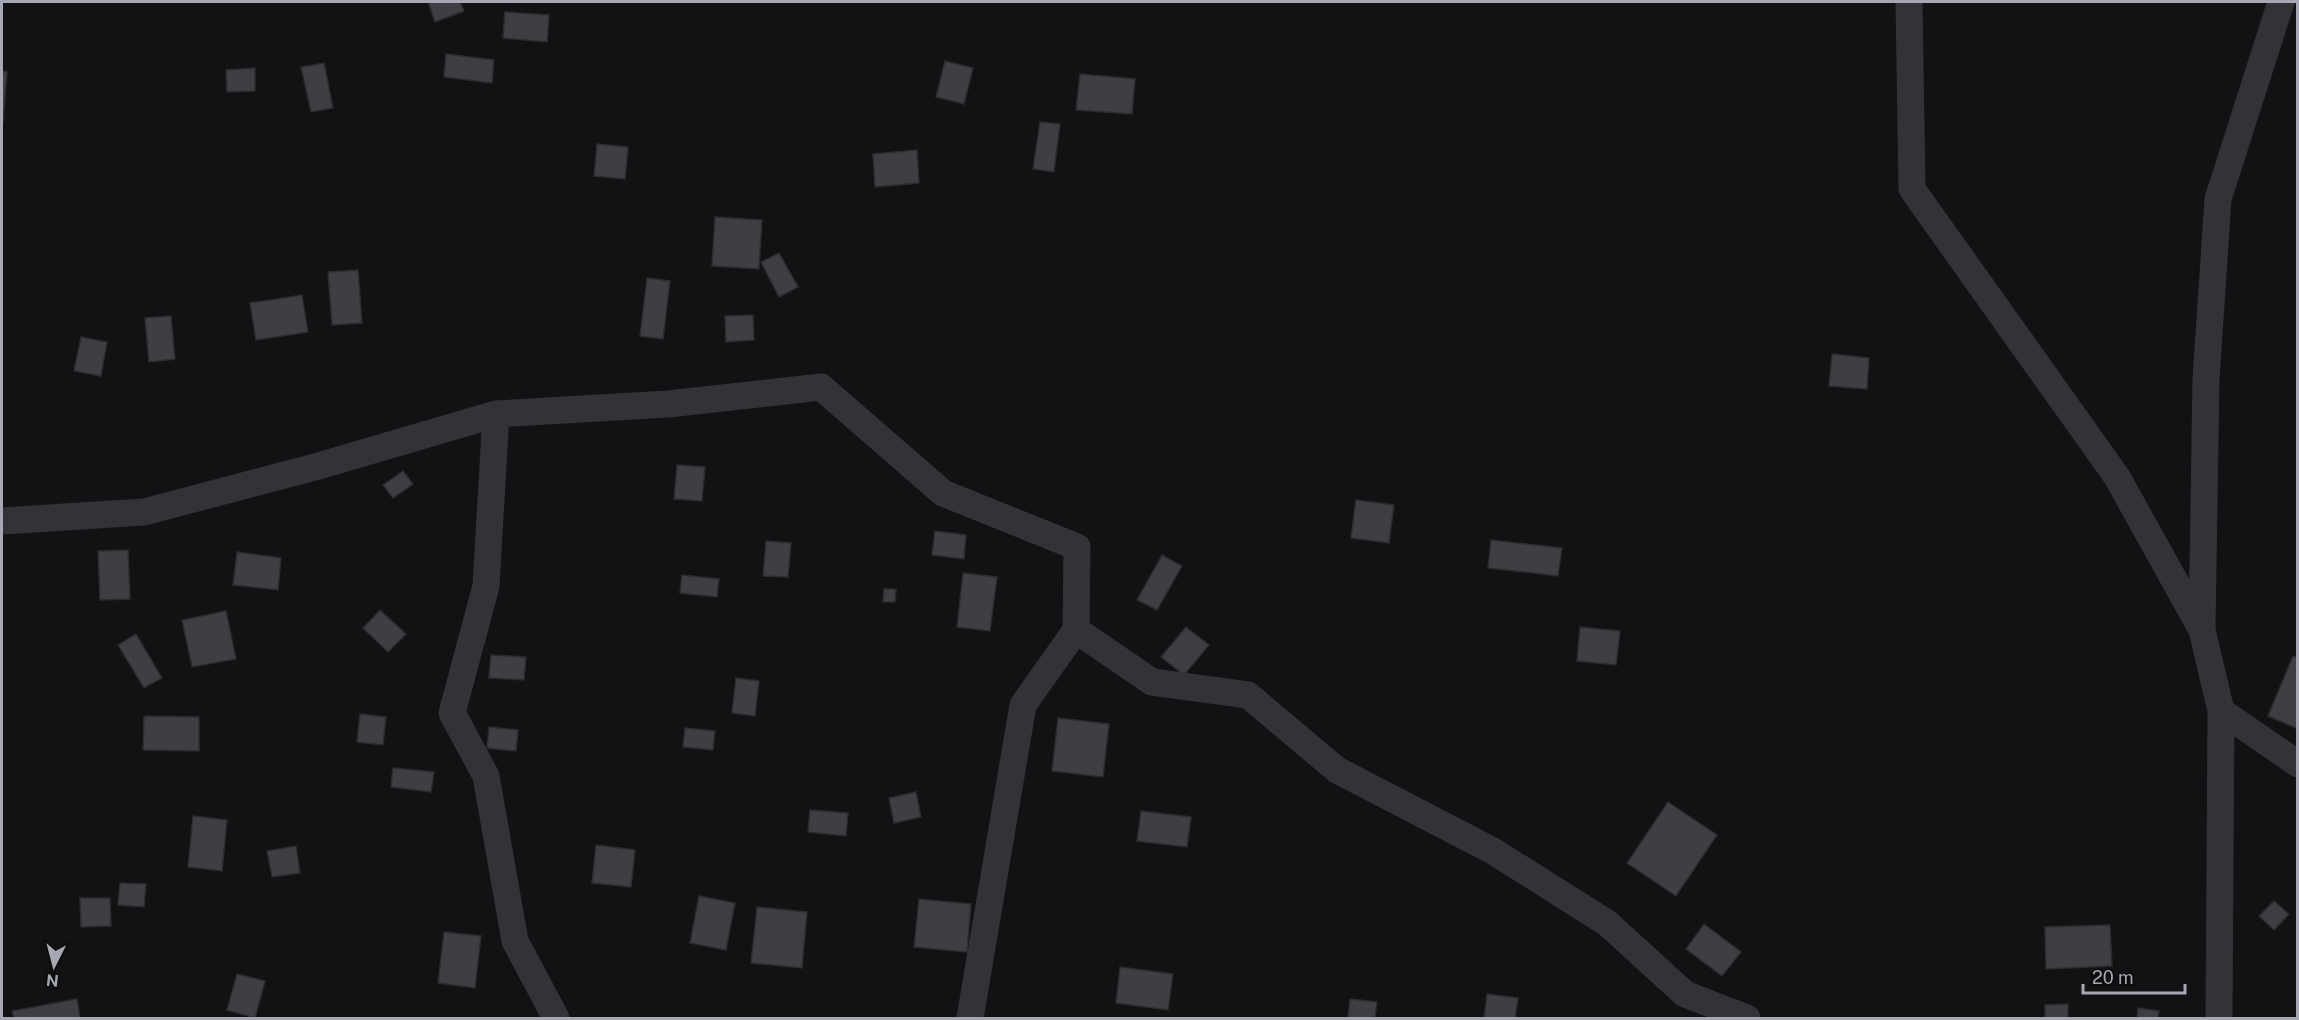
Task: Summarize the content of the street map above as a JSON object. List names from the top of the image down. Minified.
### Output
{"scale_bar":"20 m","north":"bottom"}
